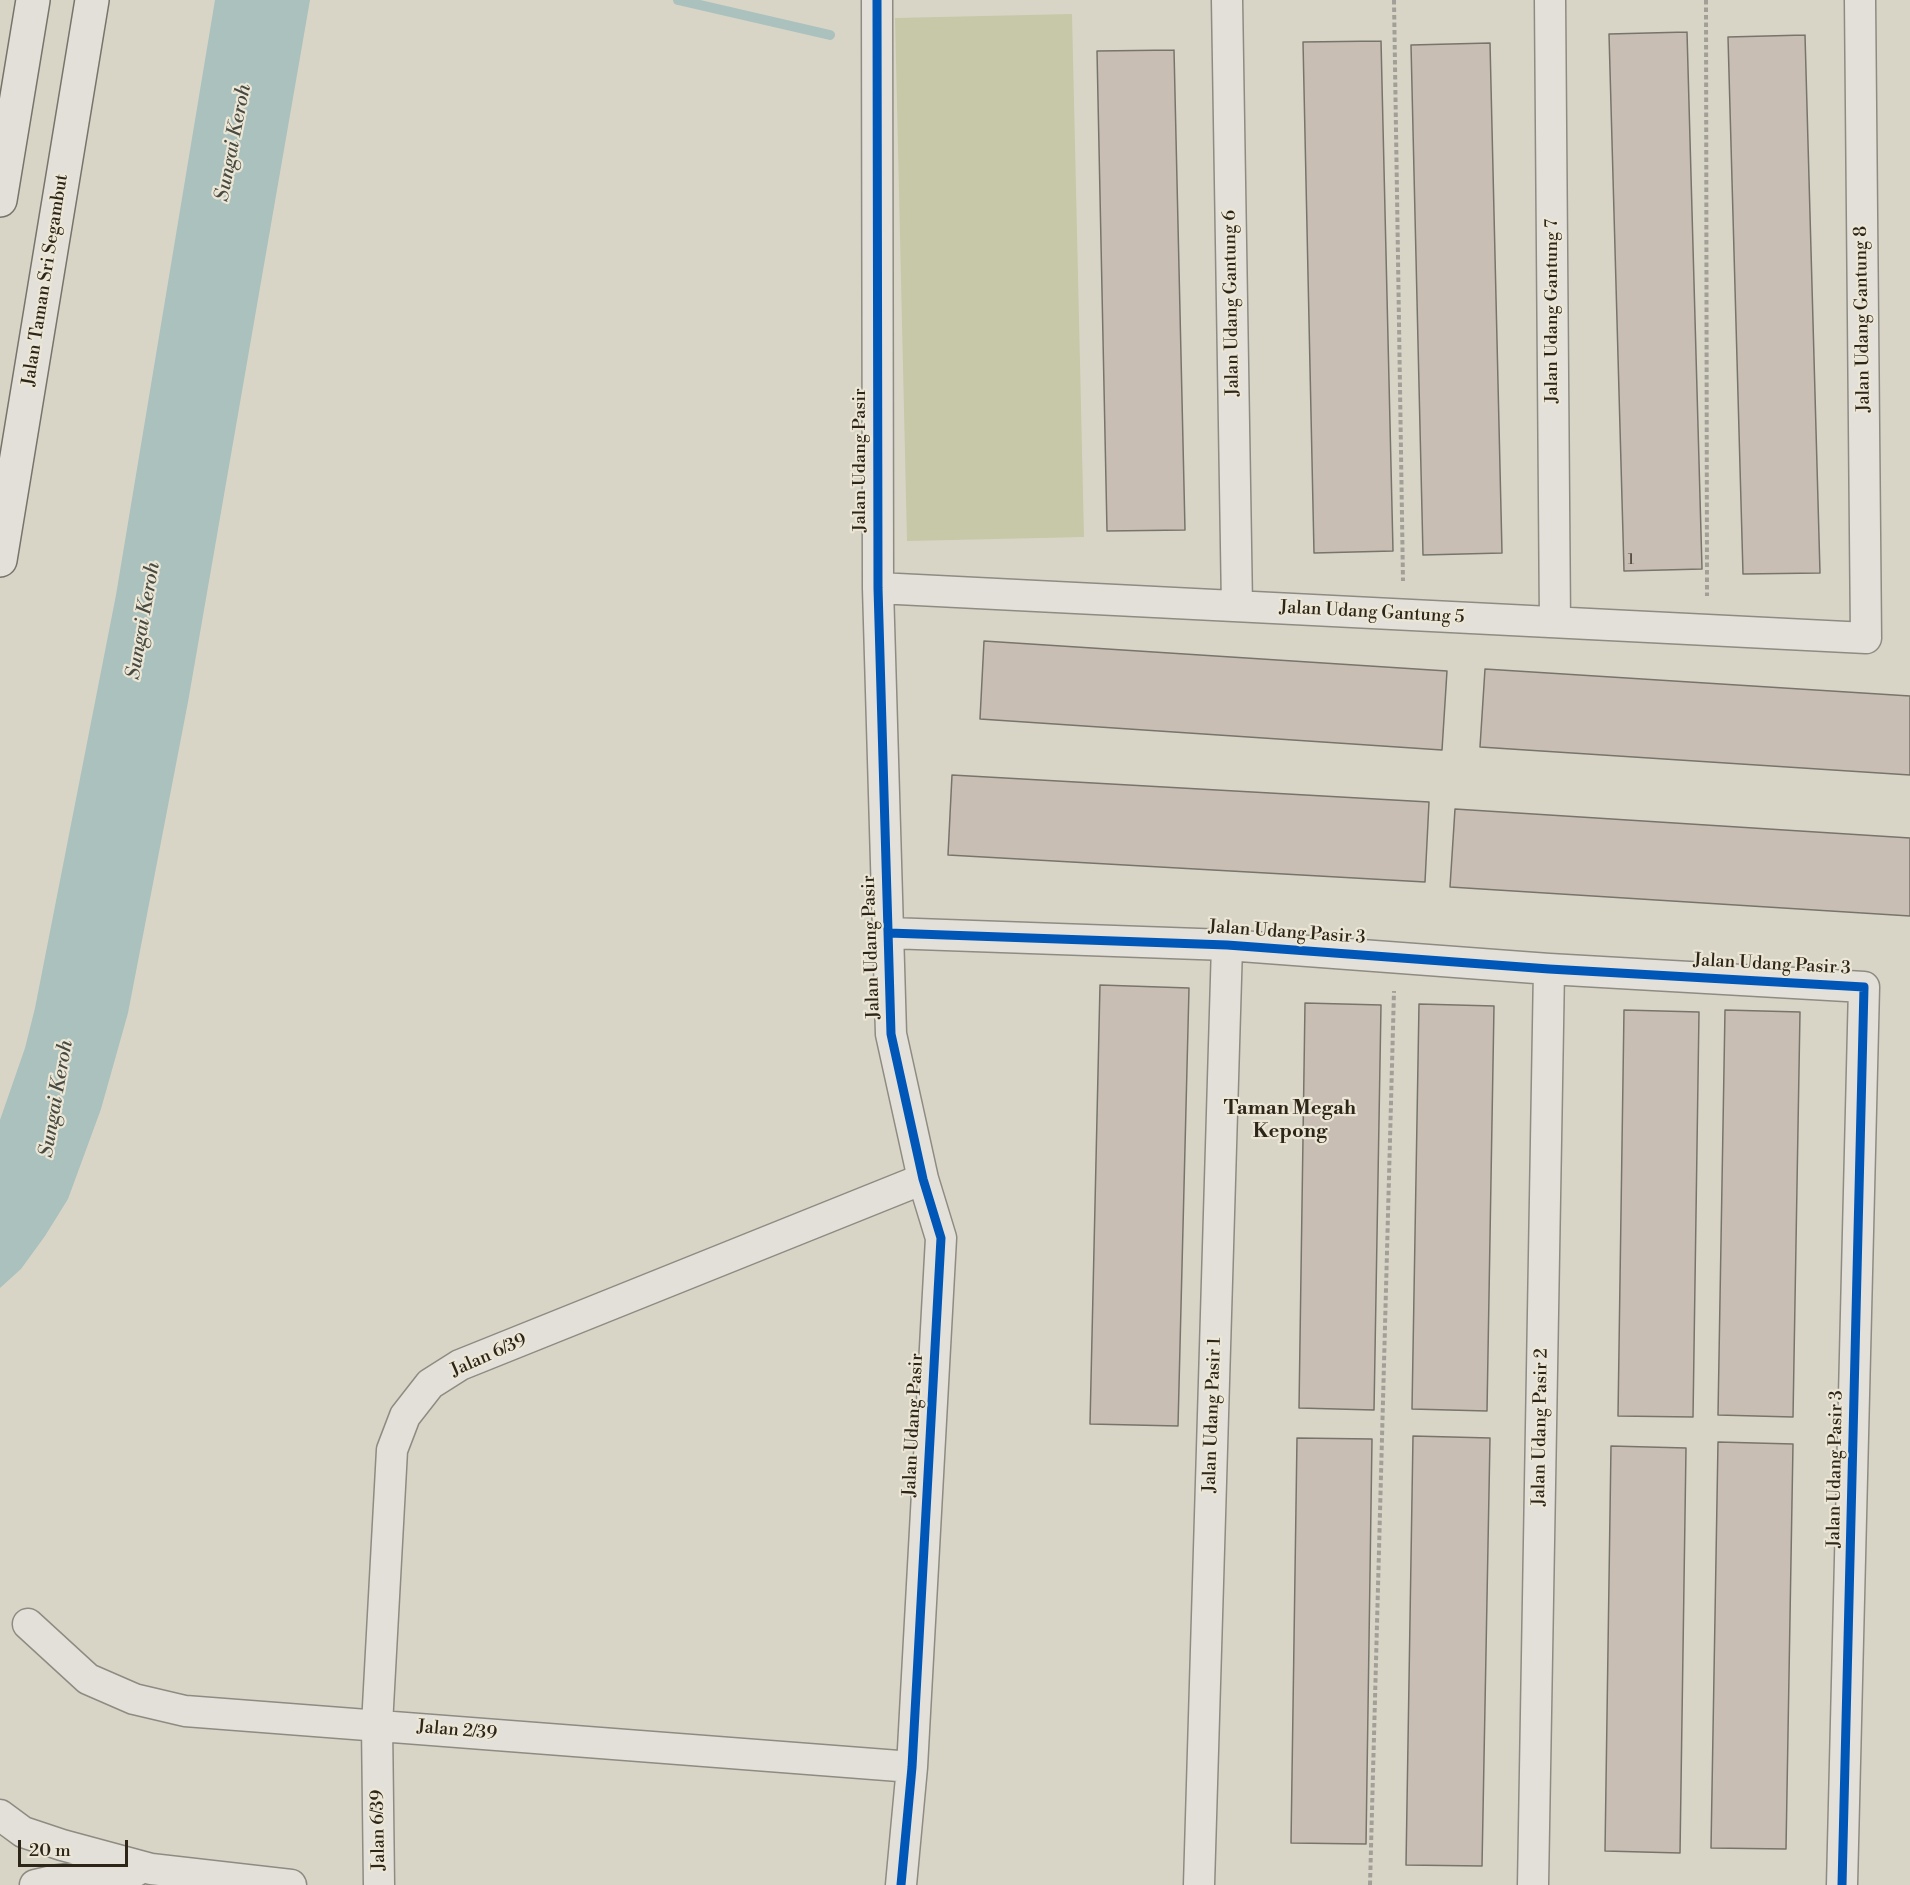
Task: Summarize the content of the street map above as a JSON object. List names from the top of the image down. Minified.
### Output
{"streets":{"street":["Jalan Taman Sri Segambut","Jalan Udang Gantung 6","Jalan Udang Gantung 7","Jalan Udang Gantung 8","Jalan Udang Pasir","Jalan Udang Gantung 5","Jalan Udang Pasir 3","Jalan 6/39","Jalan Udang Pasir 1","Jalan Udang Pasir 2","Jalan 2/39"]},"crossings":[["Jalan Udang Gantung 6","Jalan Udang Gantung 5"],["Jalan Udang Gantung 7","Jalan Udang Gantung 5"],["Jalan Udang Gantung 8","Jalan Udang Gantung 5"],["Jalan Udang Pasir","Jalan Udang Gantung 5"],["Jalan Udang Pasir","Jalan Udang Pasir 3"],["Jalan Udang Pasir","Jalan 6/39"],["Jalan Udang Pasir","Jalan 2/39"],["Jalan Udang Pasir 3","Jalan Udang Pasir 1"],["Jalan Udang Pasir 3","Jalan Udang Pasir 2"],["Jalan 6/39","Jalan 2/39"]],"districts":["Taman Megah Kepong"],"water":["Sungai Keroh"],"house_numbers":["1"],"scale_bar":"20 m"}
